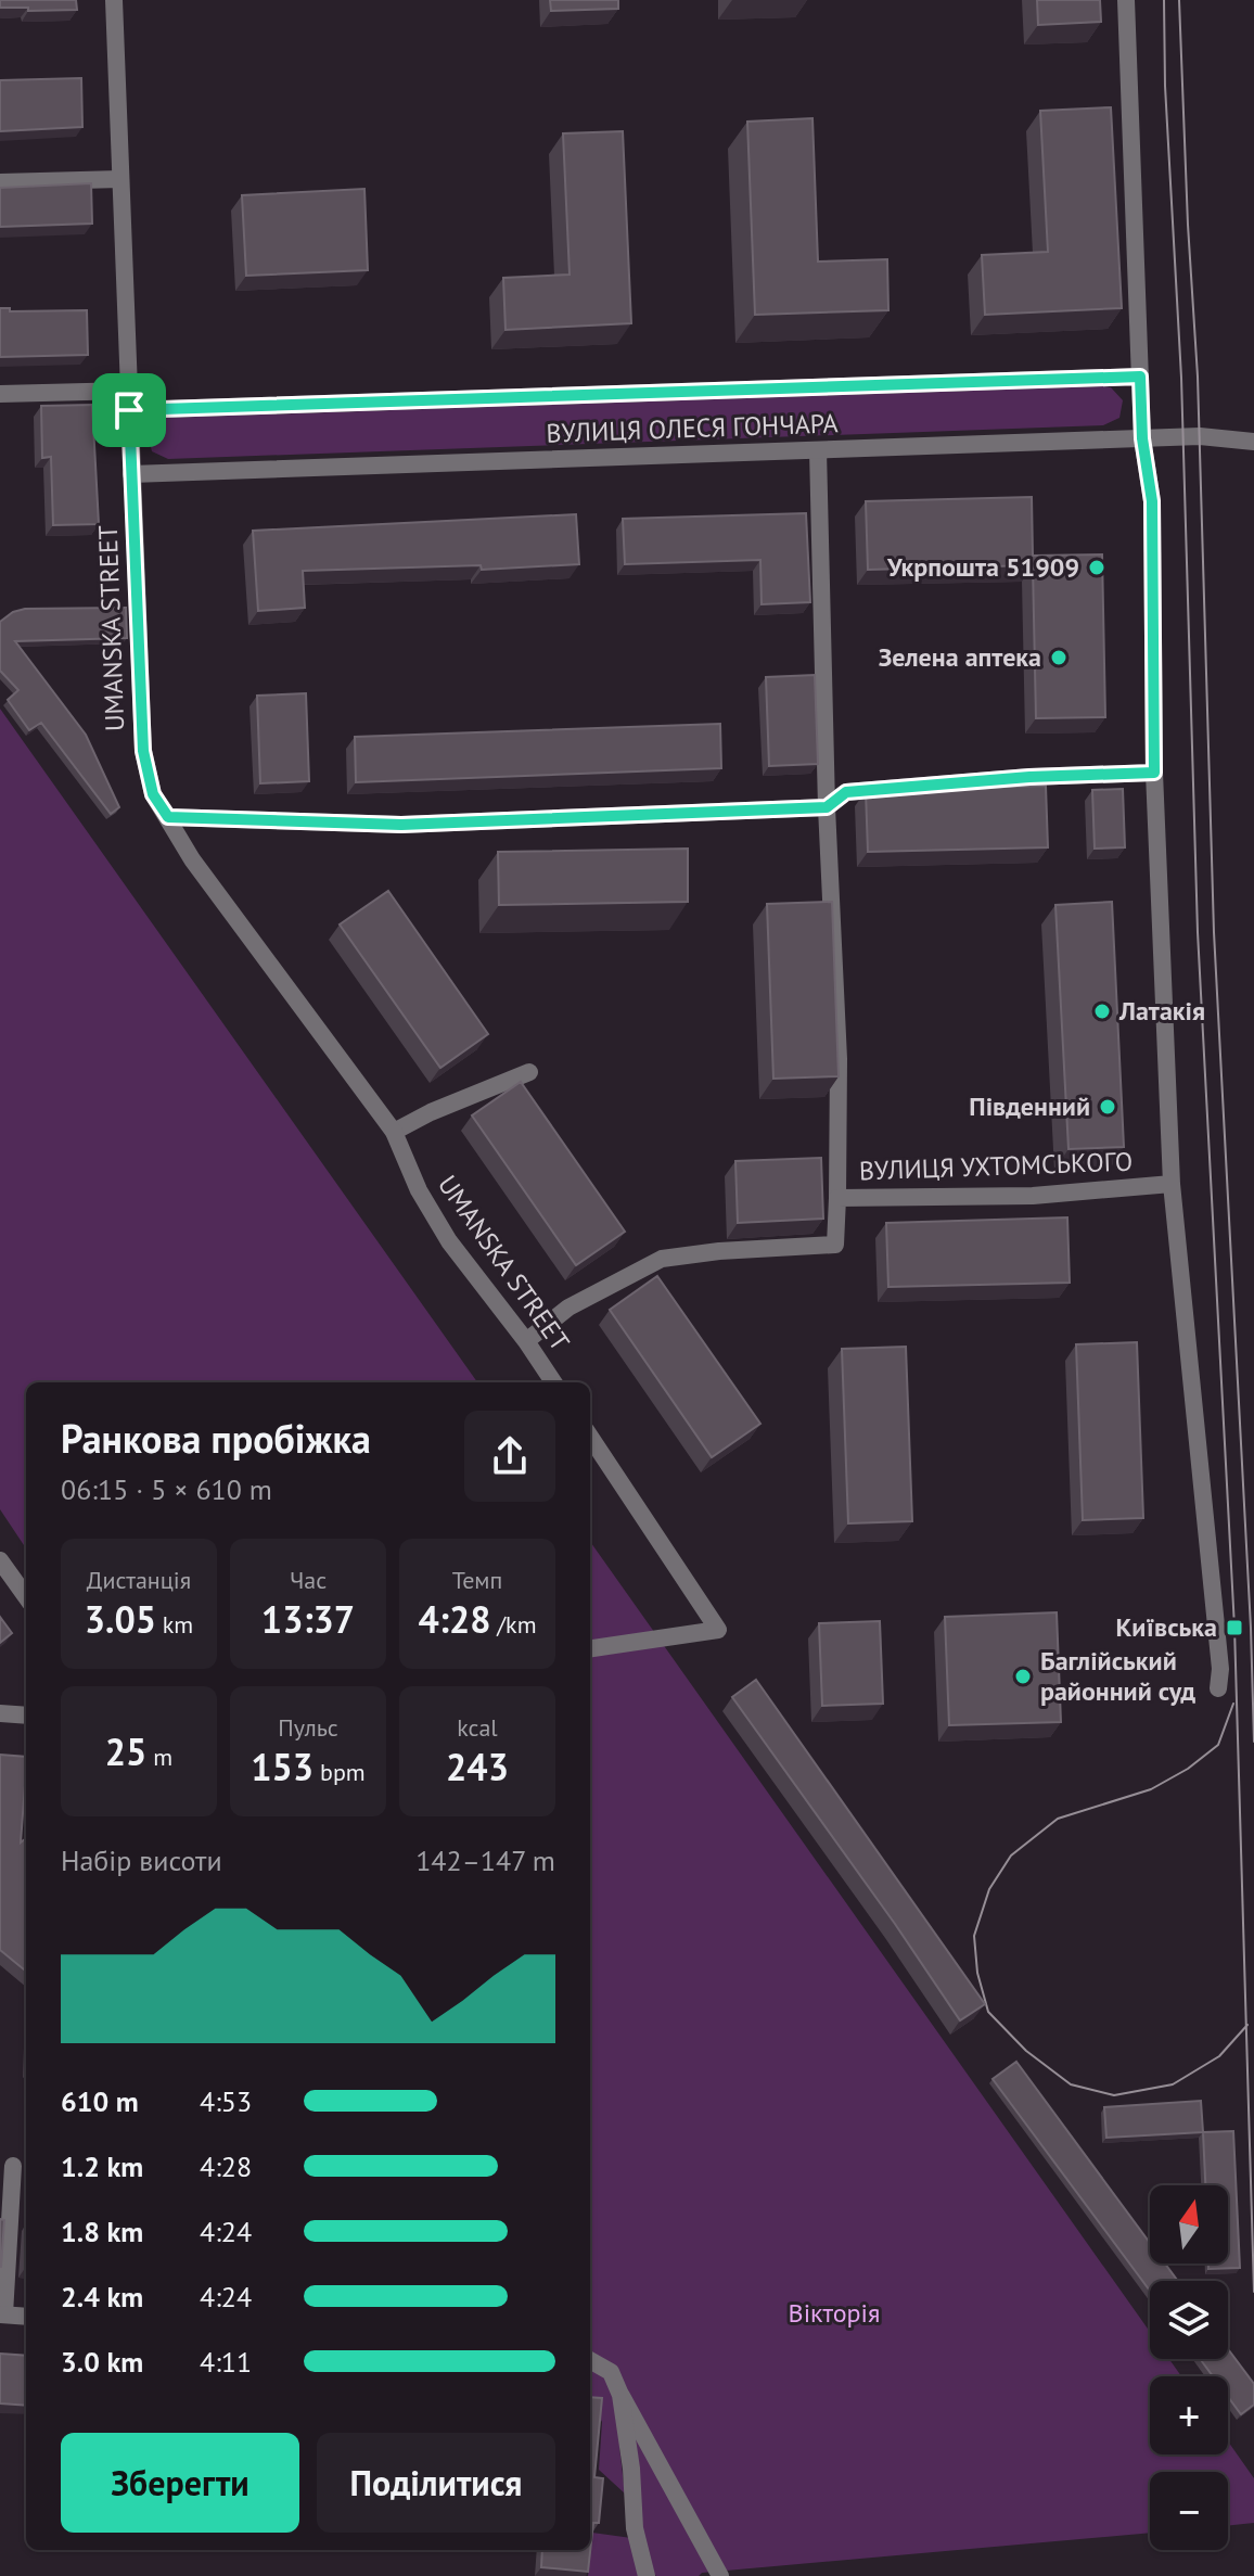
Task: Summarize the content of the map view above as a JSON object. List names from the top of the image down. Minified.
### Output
{"streets":{"street":["ВУЛИЦЯ ОЛЕСЯ ГОНЧАРА","UMANSKA STREET","ВУЛИЦЯ УХТОМСЬКОГО"]},"crossings":[["ВУЛИЦЯ ОЛЕСЯ ГОНЧАРА","UMANSKA STREET"],["UMANSKA STREET","ВУЛИЦЯ УХТОМСЬКОГО"]],"parks":["Вікторія"],"places":{"other":["Укрпошта 51909","Зелена аптека","Латакія","Південний","Баглійський районний суд"],"transit":["Київська"]},"north":"top","page":{"heading":["Ранкова пробіжка","06:15 · 5 × 610 m"],"stats":[["Дистанція","3.05 km"],["Час","13:37"],["Темп","4:28 /km"],["25 m"],["Пульс","153 bpm"],["kcal","243"]],"chart":["Набір висоти","142–147 m"],"list":[{"name":"610 m","note":"4:53"},{"name":"1.2 km","note":"4:28"},{"name":"1.8 km","note":"4:24"},{"name":"2.4 km","note":"4:24"},{"name":"3.0 km","note":"4:11"}],"map_buttons":["+","−"],"buttons":["Зберегти","Поділитися"]}}
